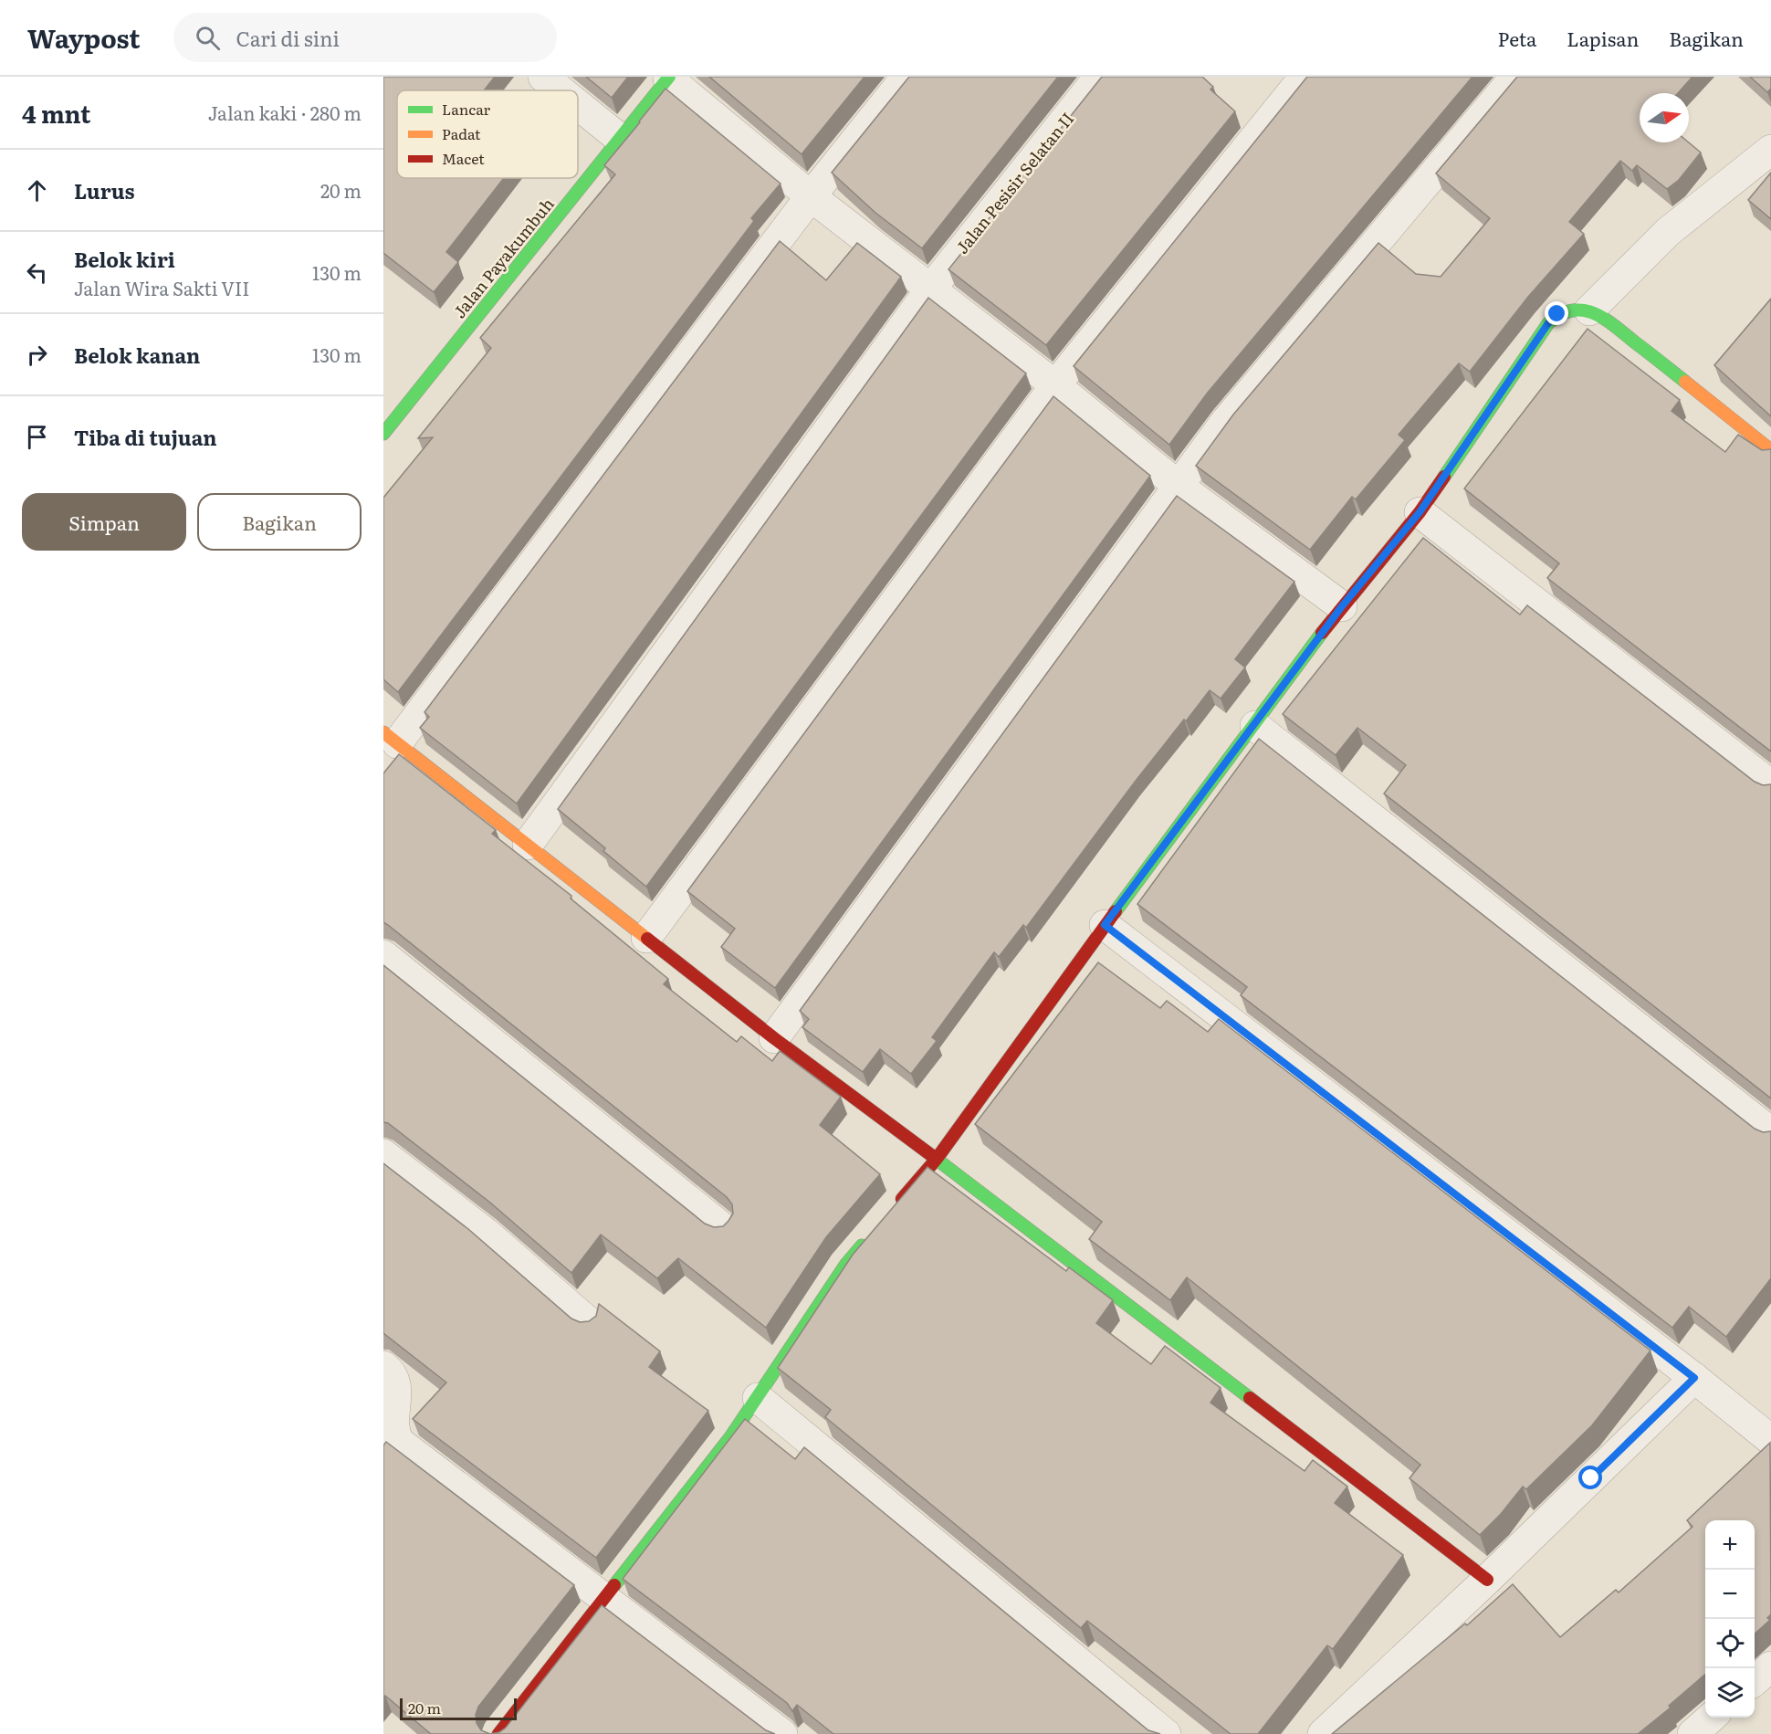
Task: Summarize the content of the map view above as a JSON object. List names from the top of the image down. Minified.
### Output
{"streets":{"street":["Jalan Pesisir Selatan II","Jalan Payakumbuh"]},"legend":["Lancar","Padat","Macet"],"scale_bar":"20 m","north":"right","page":{"header":"Waypost","search":"Cari di sini","nav":["Peta","Lapisan","Bagikan"],"heading":["4 mnt","Jalan kaki · 280 m"],"list":[["Lurus","20 m"],["Belok kiri","Jalan Wira Sakti VII","130 m"],["Belok kanan","130 m"],"Tiba di tujuan"],"buttons":["Simpan","Bagikan"],"map_buttons":["+","−"],"scale":"20 m"}}
